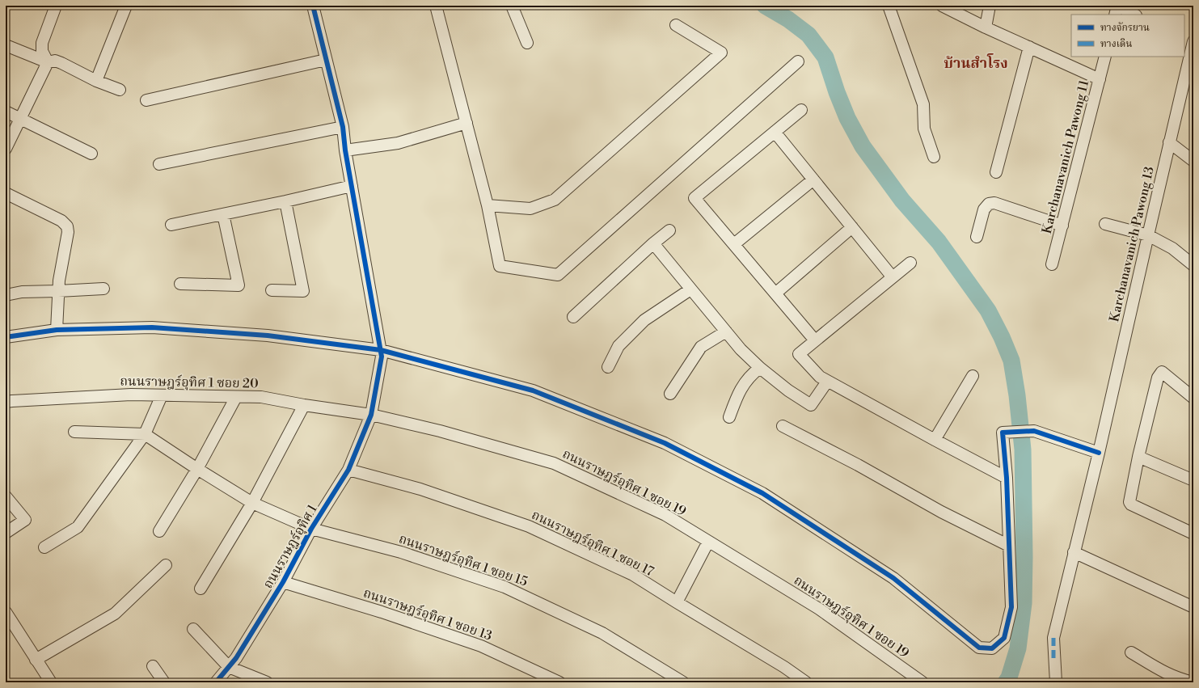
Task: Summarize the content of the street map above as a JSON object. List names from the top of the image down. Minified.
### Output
{"streets":{"street":["Karchanavanich Pawong 11","Karchanavanich Pawong 13","ถนนราษฎร์อุทิศ 1 ซอย 20","ถนนราษฎร์อุทิศ 1 ซอย 19","ถนนราษฎร์อุทิศ 1 ซอย 17","ถนนราษฎร์อุทิศ 1","ถนนราษฎร์อุทิศ 1 ซอย 15","ถนนราษฎร์อุทิศ 1 ซอย 13"]},"crossings":[["ถนนราษฎร์อุทิศ 1 ซอย 20","ถนนราษฎร์อุทิศ 1 ซอย 19"],["ถนนราษฎร์อุทิศ 1 ซอย 20","ถนนราษฎร์อุทิศ 1"],["ถนนราษฎร์อุทิศ 1 ซอย 19","ถนนราษฎร์อุทิศ 1"],["ถนนราษฎร์อุทิศ 1 ซอย 17","ถนนราษฎร์อุทิศ 1"],["ถนนราษฎร์อุทิศ 1","ถนนราษฎร์อุทิศ 1 ซอย 15"],["ถนนราษฎร์อุทิศ 1","ถนนราษฎร์อุทิศ 1 ซอย 13"]],"districts":["บ้านสำโรง"],"legend":["ทางจักรยาน","ทางเดิน"]}
